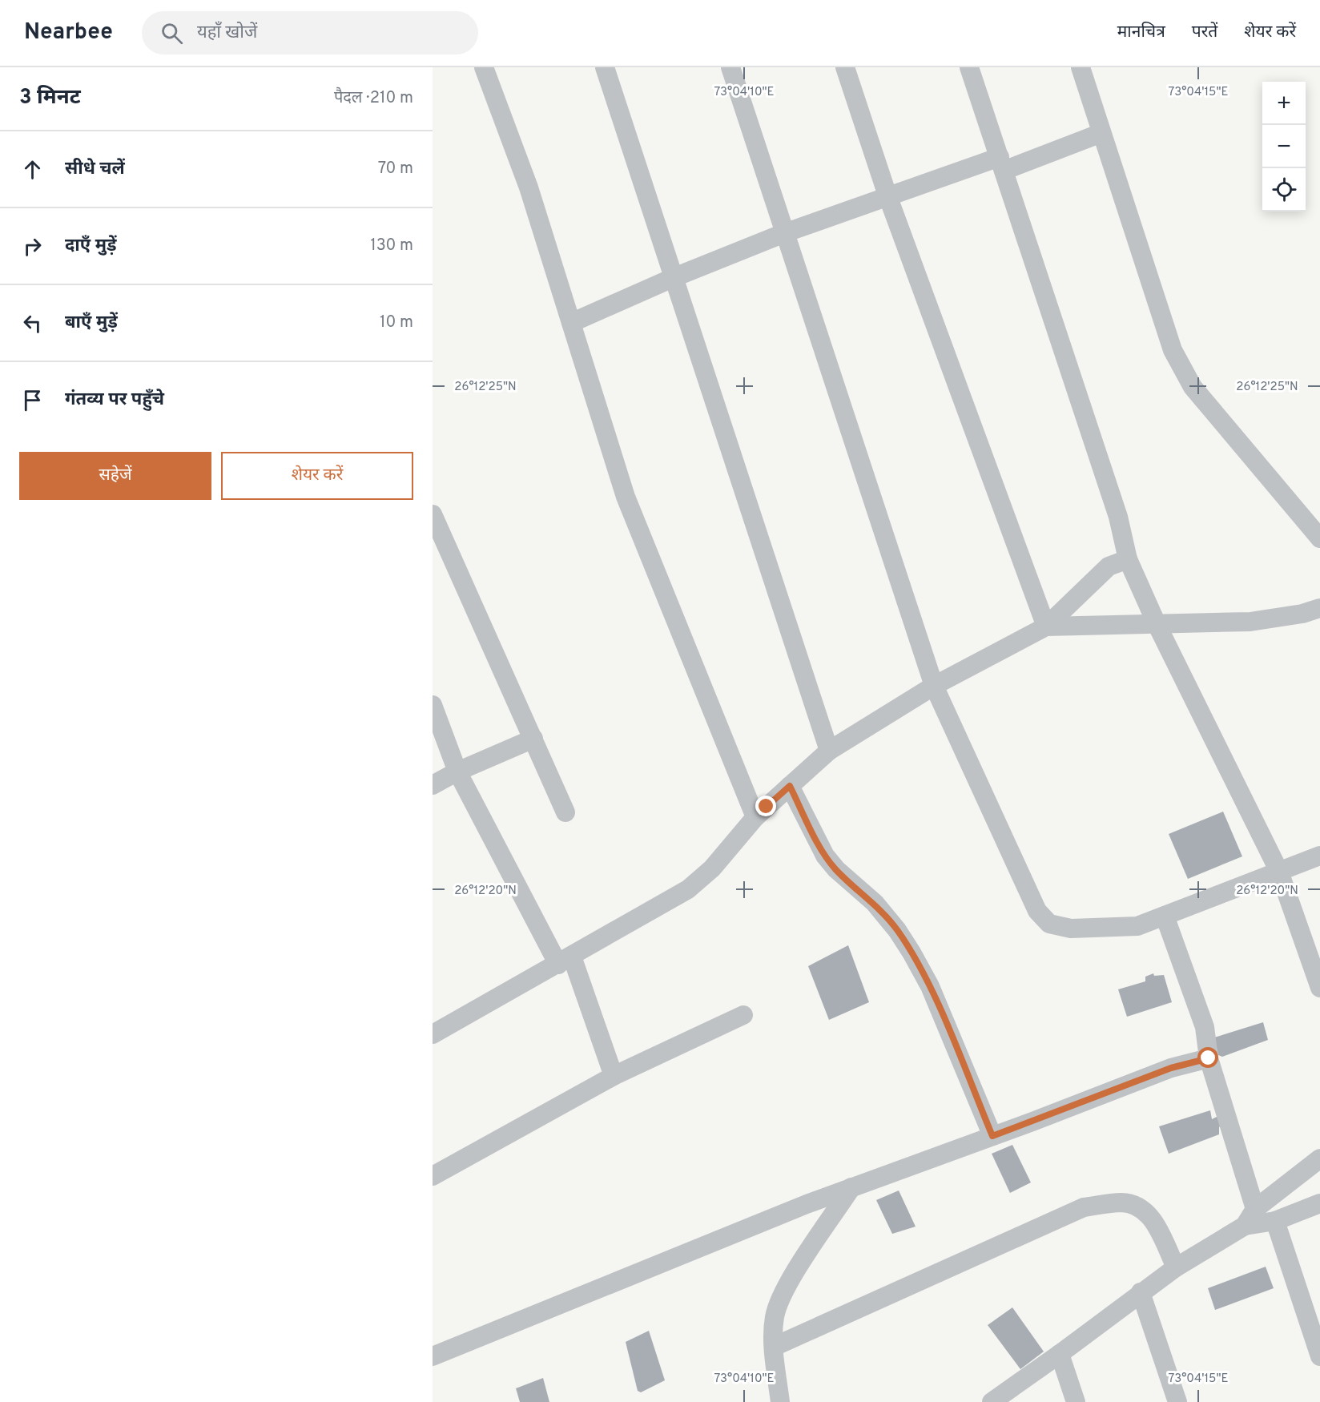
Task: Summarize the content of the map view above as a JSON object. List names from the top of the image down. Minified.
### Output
{"page":{"header":"Nearbee","search":"यहाँ खोजें","nav":["मानचित्र","परतें","शेयर करें"],"heading":["3 मिनट","पैदल · 210 m"],"map_buttons":["+","−"],"list":[["सीधे चलें","70 m"],["दाएँ मुड़ें","130 m"],["बाएँ मुड़ें","10 m"],"गंतव्य पर पहुँचे"],"buttons":["सहेजें","शेयर करें"]},"coordinates":["73°04'10\"E","73°04'15\"E","26°12'25\"N","26°12'20\"N"]}
